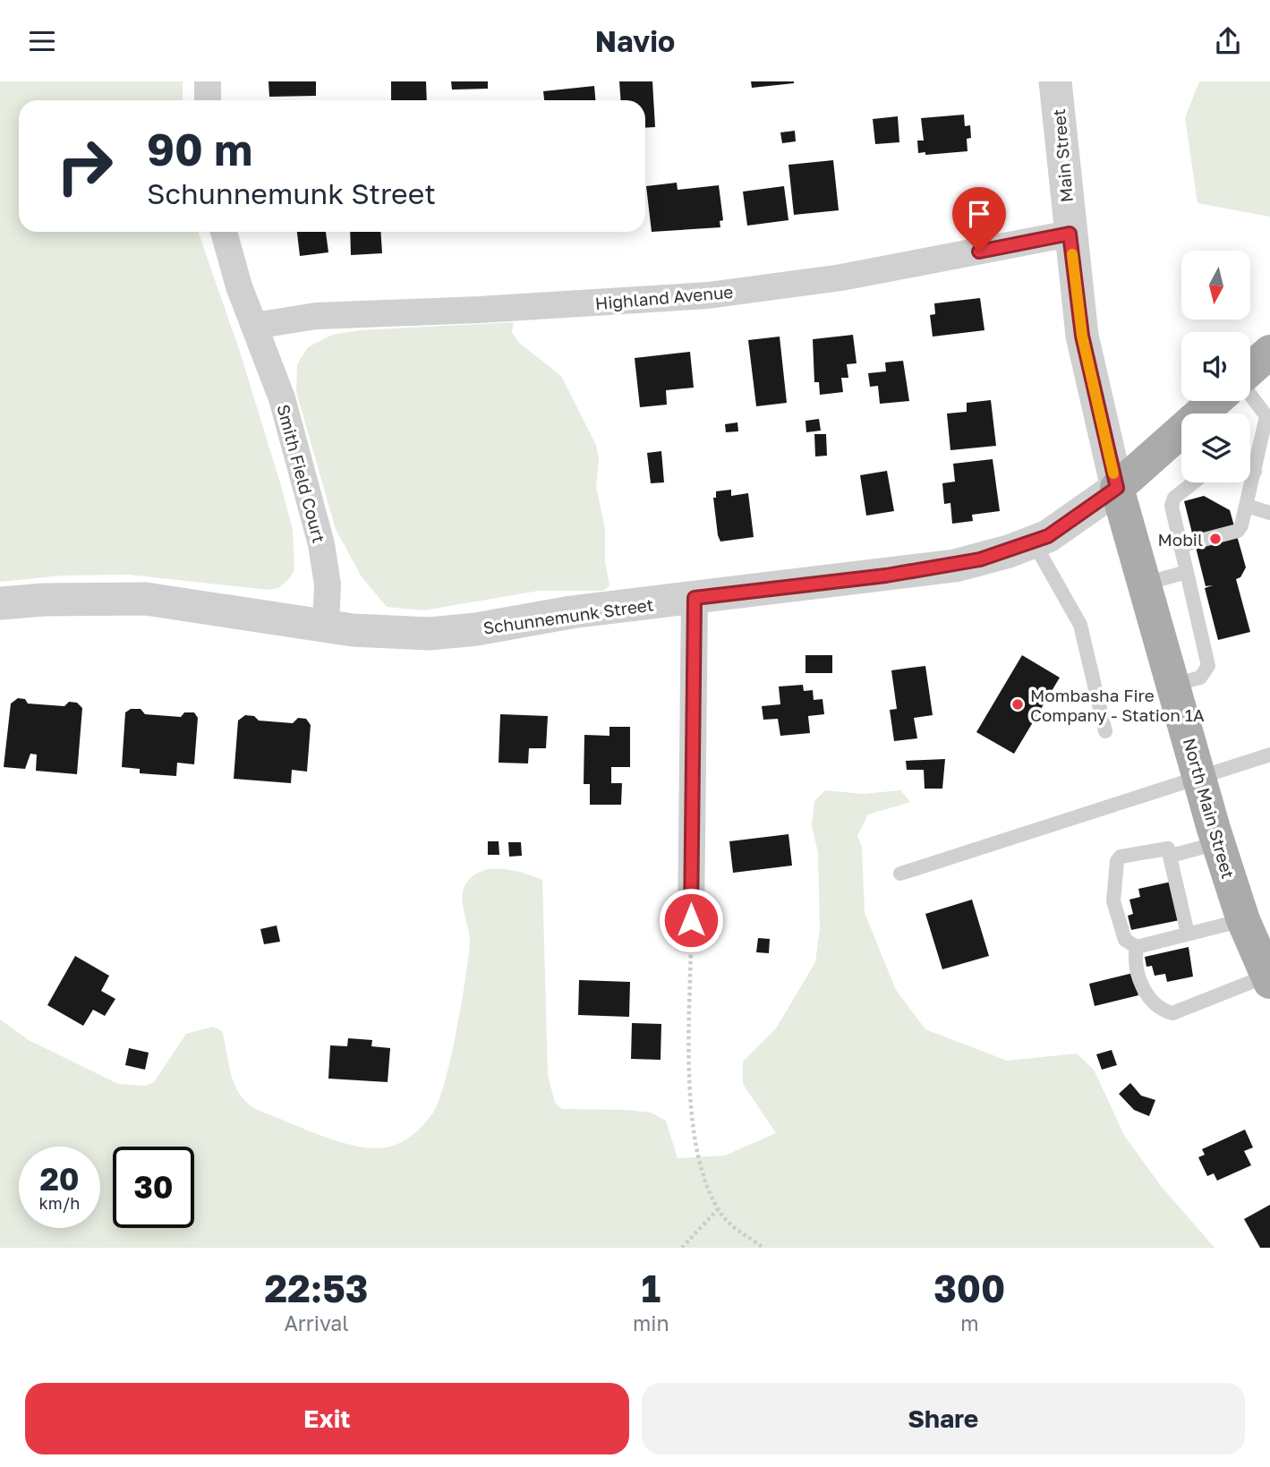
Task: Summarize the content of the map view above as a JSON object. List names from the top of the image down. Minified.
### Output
{"streets":{"main road":["North Main Street"],"street":["Main Street","Highland Avenue","Smith Field Court","Schunnemunk Street"]},"crossings":[["Main Street","Highland Avenue"],["Main Street","Schunnemunk Street"],["Main Street","North Main Street"],["Highland Avenue","Smith Field Court"],["Smith Field Court","Schunnemunk Street"],["Schunnemunk Street","North Main Street"]],"places":["Mobil","Mombasha Fire Company - Station 1A"],"north":"bottom","page":{"header":"Navio","turn":["90 m","Schunnemunk Street"],"speed":"20 km/h","limit":"30","eta":["22:53","Arrival","1","min","300","m"],"buttons":["Exit","Share"]}}
